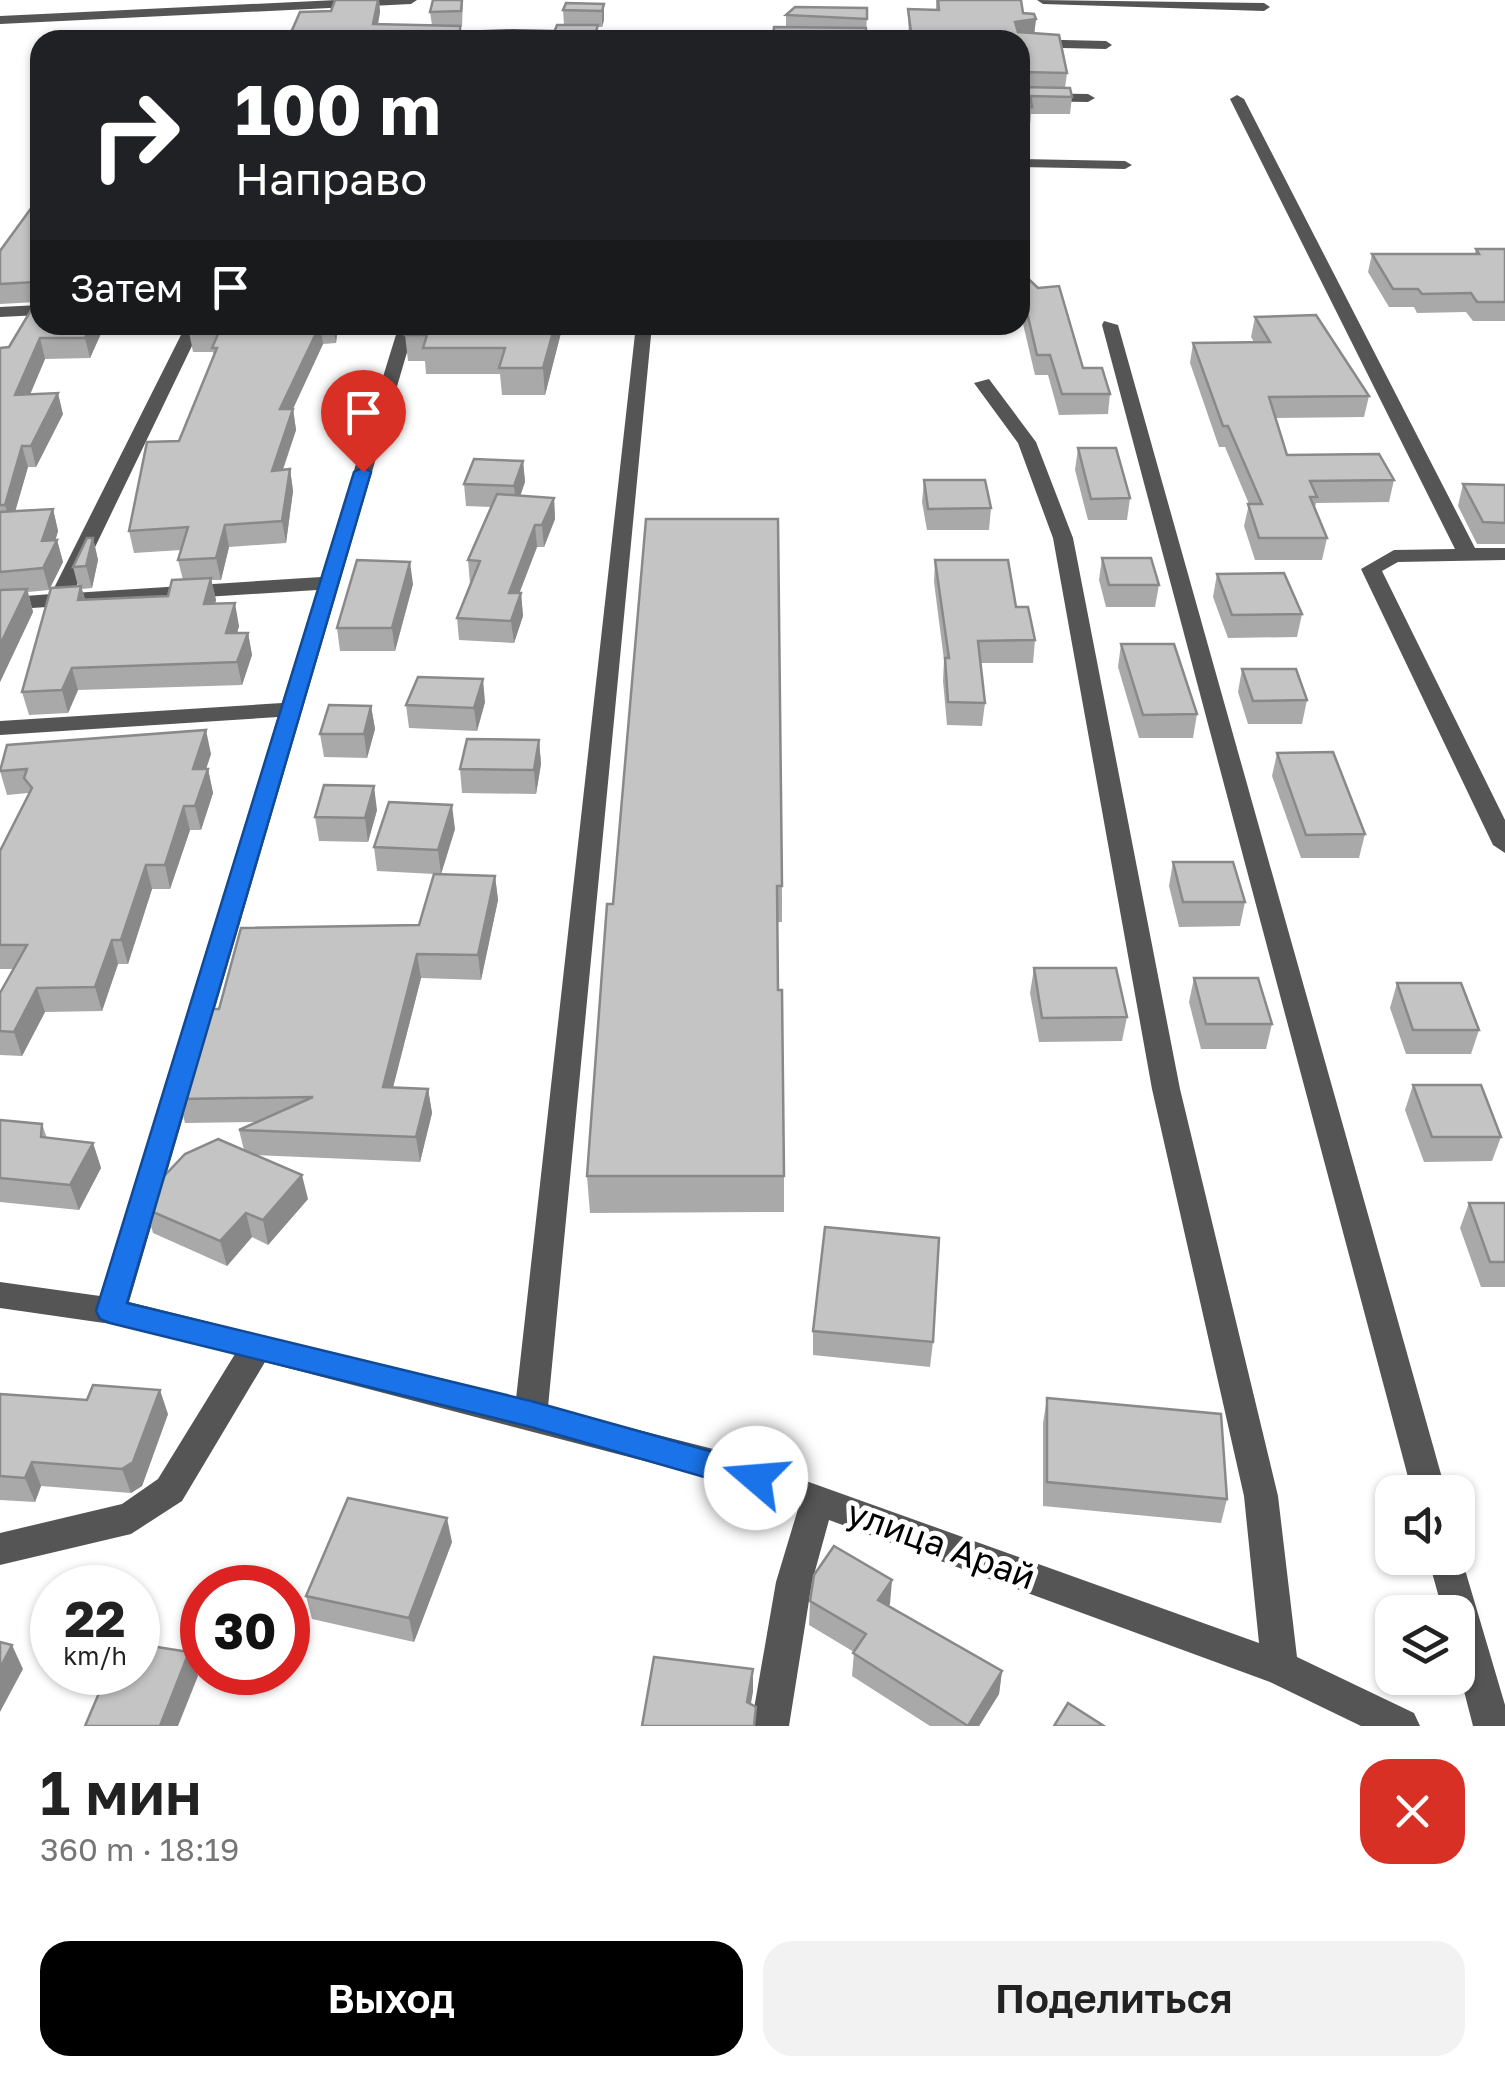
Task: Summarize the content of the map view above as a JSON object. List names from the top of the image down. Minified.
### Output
{"streets":{"street":["улица Арай"]},"page":{"turn":["100 m","Направо"],"then":"Затем","speed":"22 km/h","limit":"30","heading":["1 мин","360 m · 18:19"],"buttons":["Выход","Поделиться"]}}
